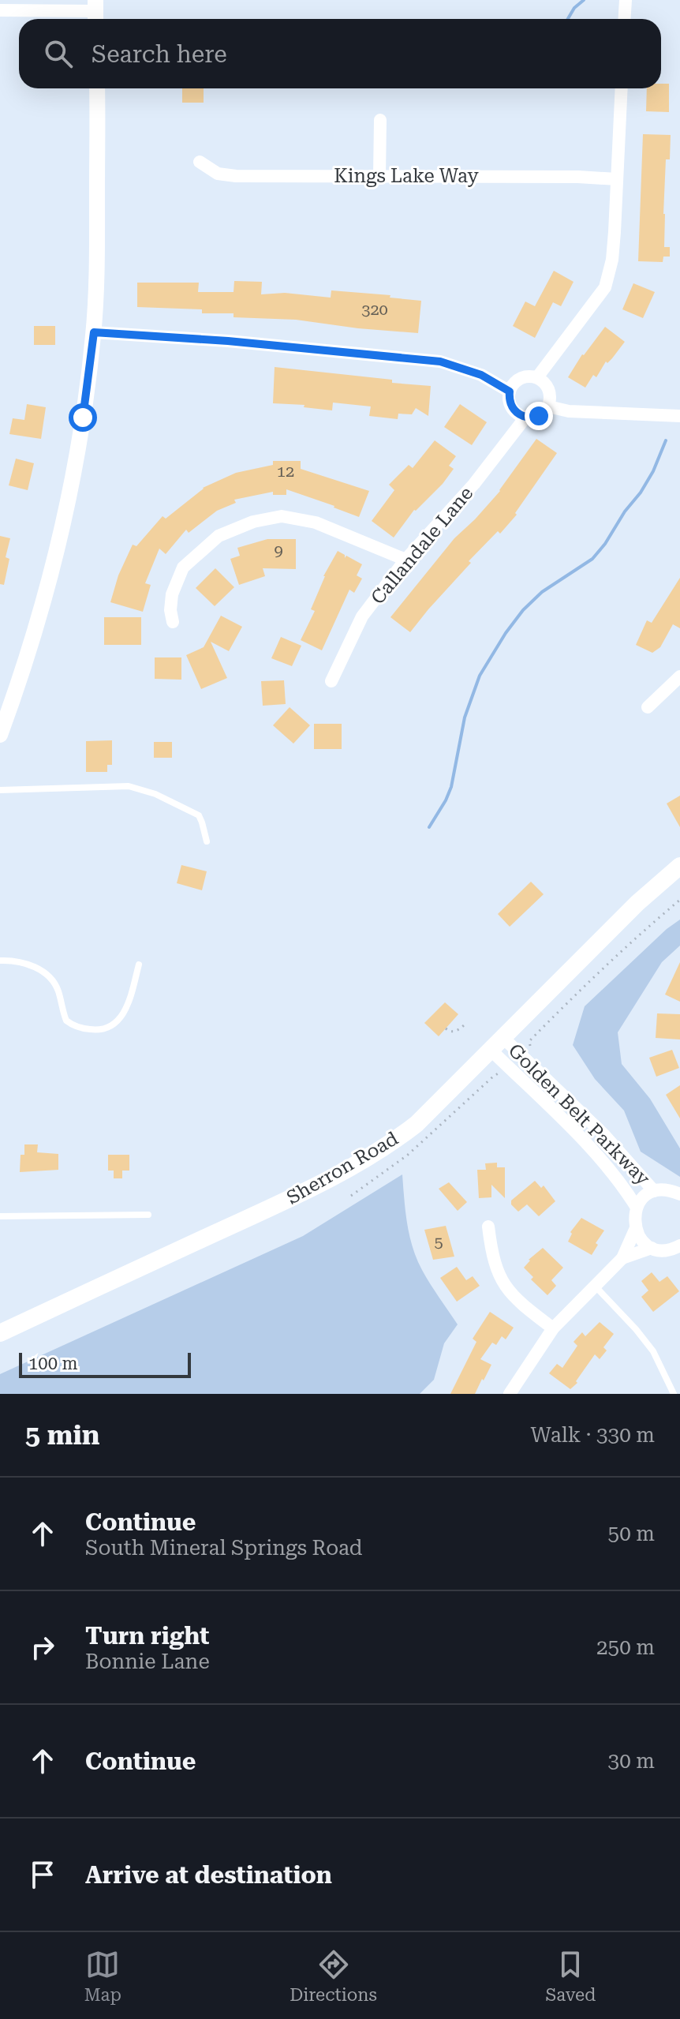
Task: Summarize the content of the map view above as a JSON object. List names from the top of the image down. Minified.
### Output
{"streets":{"main road":["Sherron Road"],"street":["Kings Lake Way","Callandale Lane","Golden Belt Parkway"]},"crossings":[["Golden Belt Parkway","Sherron Road"]],"house_numbers":["320","12","9","5"],"scale_bar":"100 m","page":{"search":"Search here","scale":"100 m","heading":["5 min","Walk · 330 m"],"list":[["Continue","South Mineral Springs Road","50 m"],["Turn right","Bonnie Lane","250 m"],["Continue","30 m"],"Arrive at destination"],"nav":["Map","Directions","Saved"]}}
